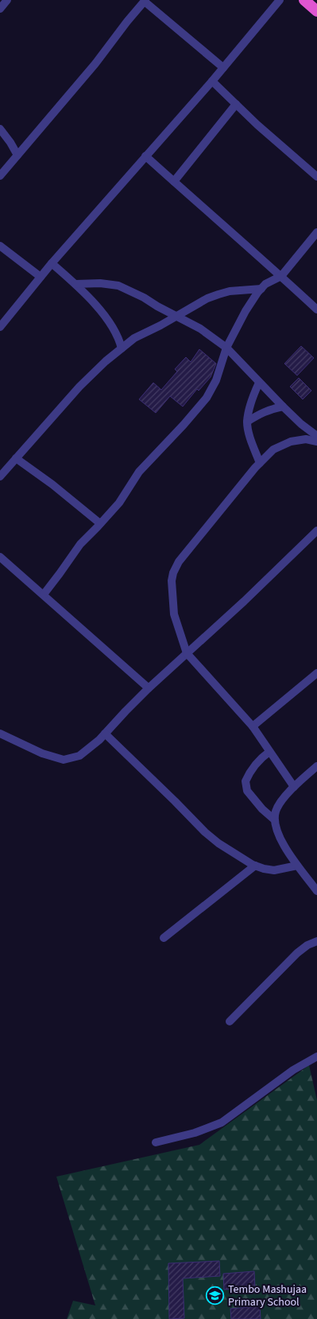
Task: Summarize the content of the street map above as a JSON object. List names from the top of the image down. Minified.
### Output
{"places":{"school or university":["Tembo Mashujaa Primary School"]}}
